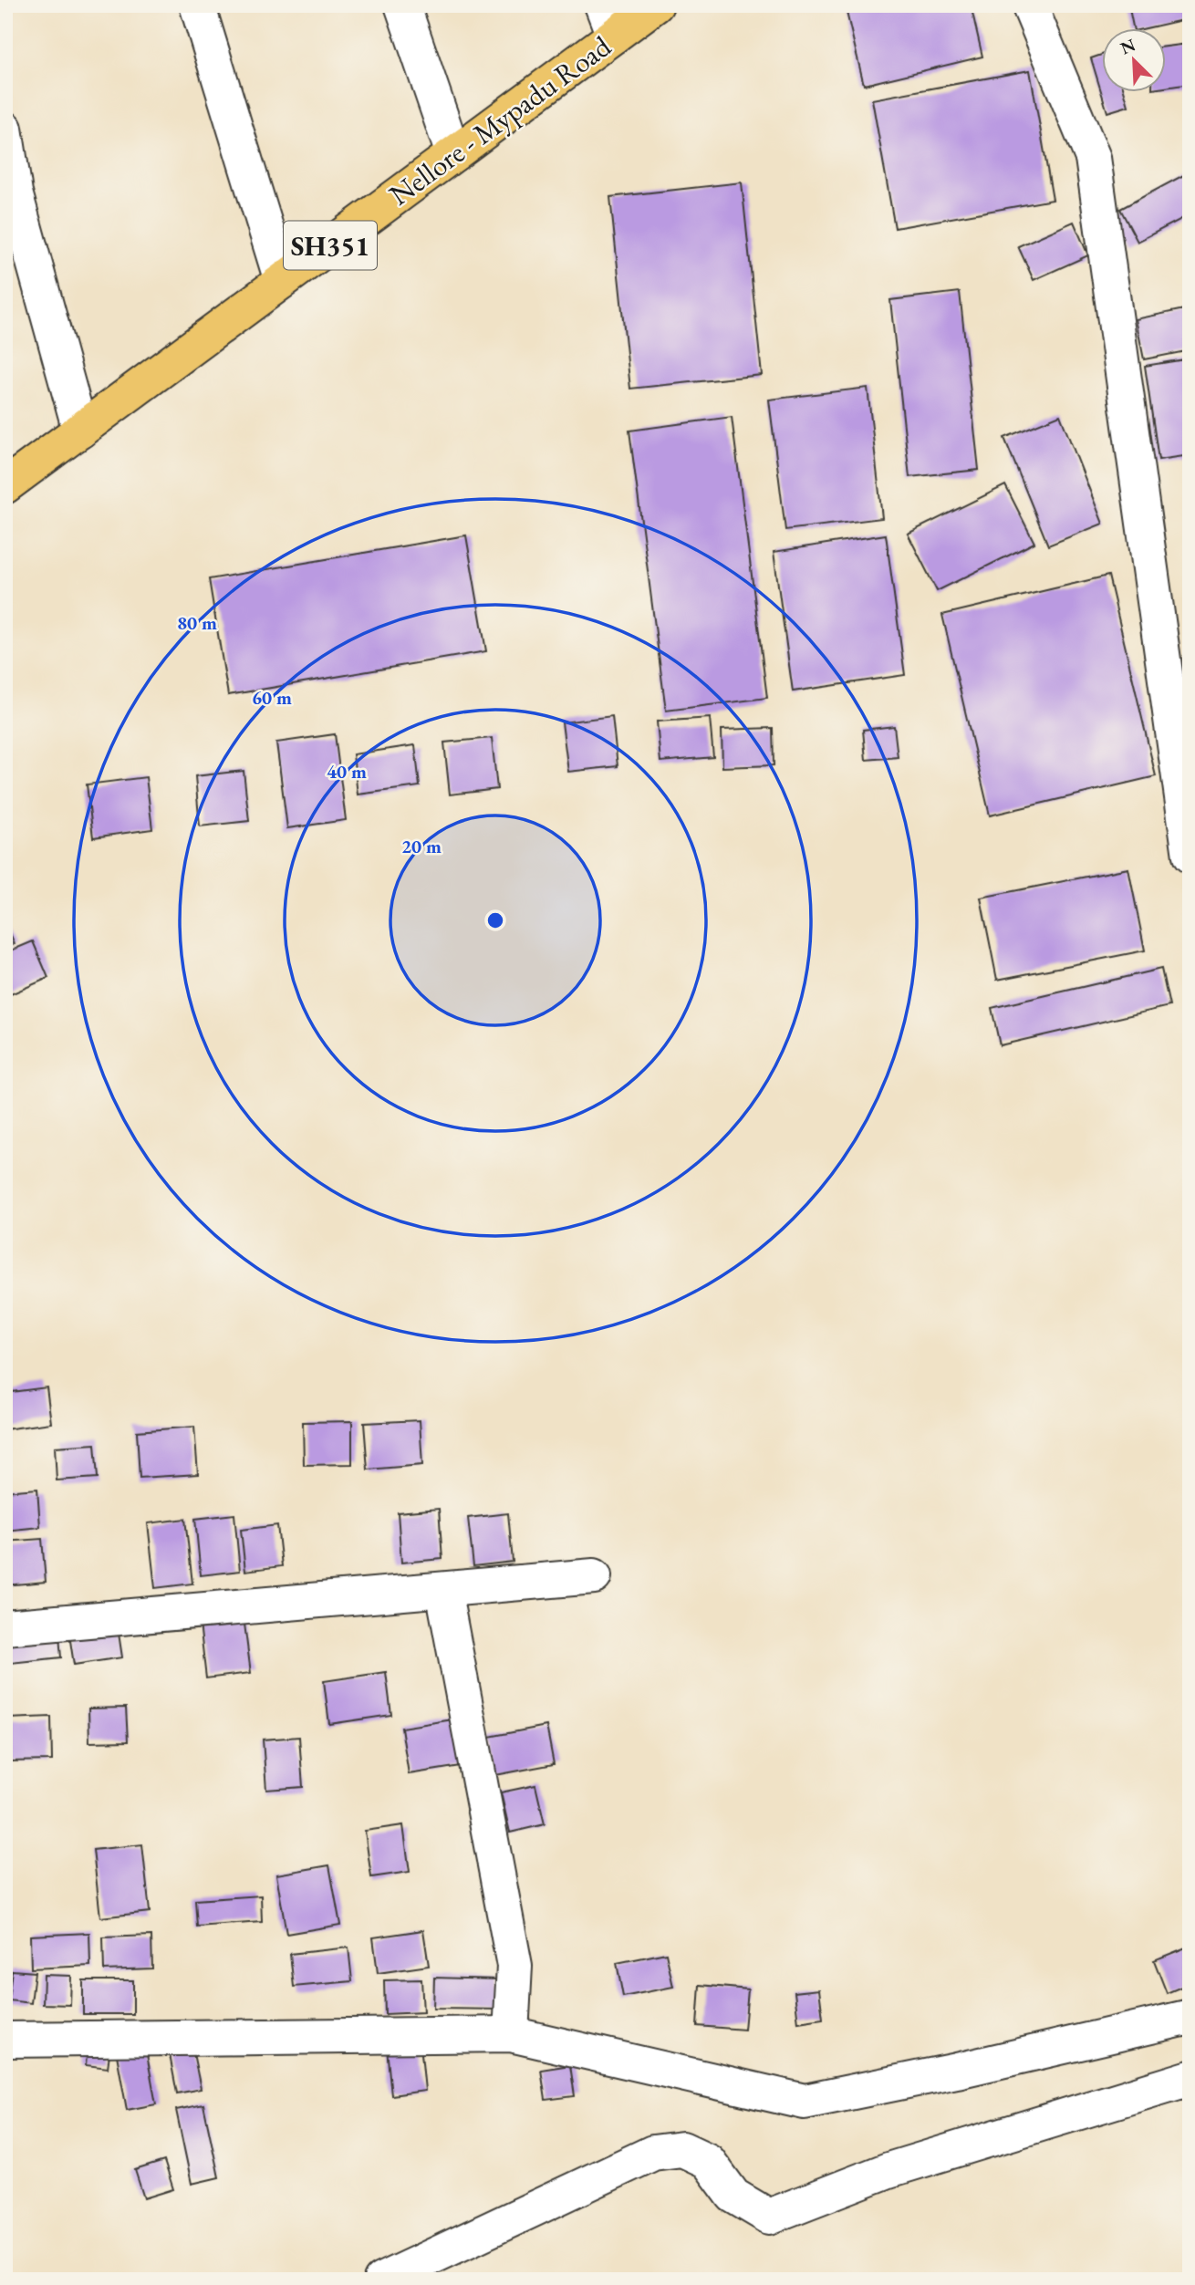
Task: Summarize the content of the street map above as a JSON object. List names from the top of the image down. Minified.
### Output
{"streets":{"main road":["Nellore - Mypadu Road","SH351"]},"north":"top left","rings":["80 m","60 m","40 m","20 m"]}
